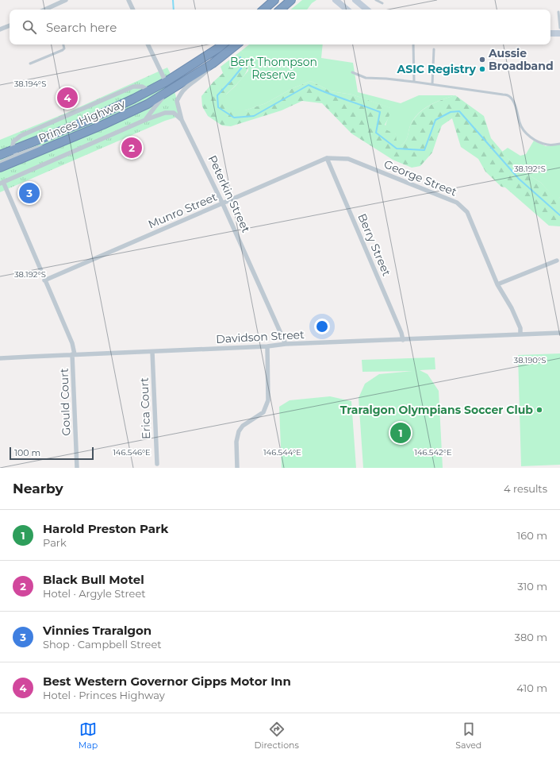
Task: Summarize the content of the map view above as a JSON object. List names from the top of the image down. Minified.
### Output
{"streets":{"highway":["Princes Highway"],"street":["George Street","Peterkin Street","Munro Street","Berry Street","Davidson Street","Gould Court","Erica Court"]},"crossings":[["Princes Highway","Peterkin Street"],["George Street","Munro Street"],["George Street","Berry Street"],["George Street","Davidson Street"],["Peterkin Street","Munro Street"],["Peterkin Street","Davidson Street"],["Munro Street","Berry Street"],["Munro Street","Gould Court"],["Berry Street","Davidson Street"],["Davidson Street","Gould Court"],["Davidson Street","Erica Court"]],"parks":["Bert Thompson Reserve"],"places":["Aussie Broadband","ASIC Registry","Traralgon Olympians Soccer Club"],"scale_bar":"100 m","page":{"search":"Search here","pins":["4","2","3","1"],"scale":"100 m","heading":["Nearby","4 results"],"list":[{"mark":"1","name":"Harold Preston Park","note":"Park","value":"160 m"},{"mark":"2","name":"Black Bull Motel","note":"Hotel · Argyle Street","value":"310 m"},{"mark":"3","name":"Vinnies Traralgon","note":"Shop · Campbell Street","value":"380 m"},{"mark":"4","name":"Best Western Governor Gipps Motor Inn","note":"Hotel · Princes Highway","value":"410 m"}],"nav":["Map","Directions","Saved"]},"coordinates":["38.194°S","38.192°S","38.190°S","146.546°E","146.544°E","146.542°E"]}
